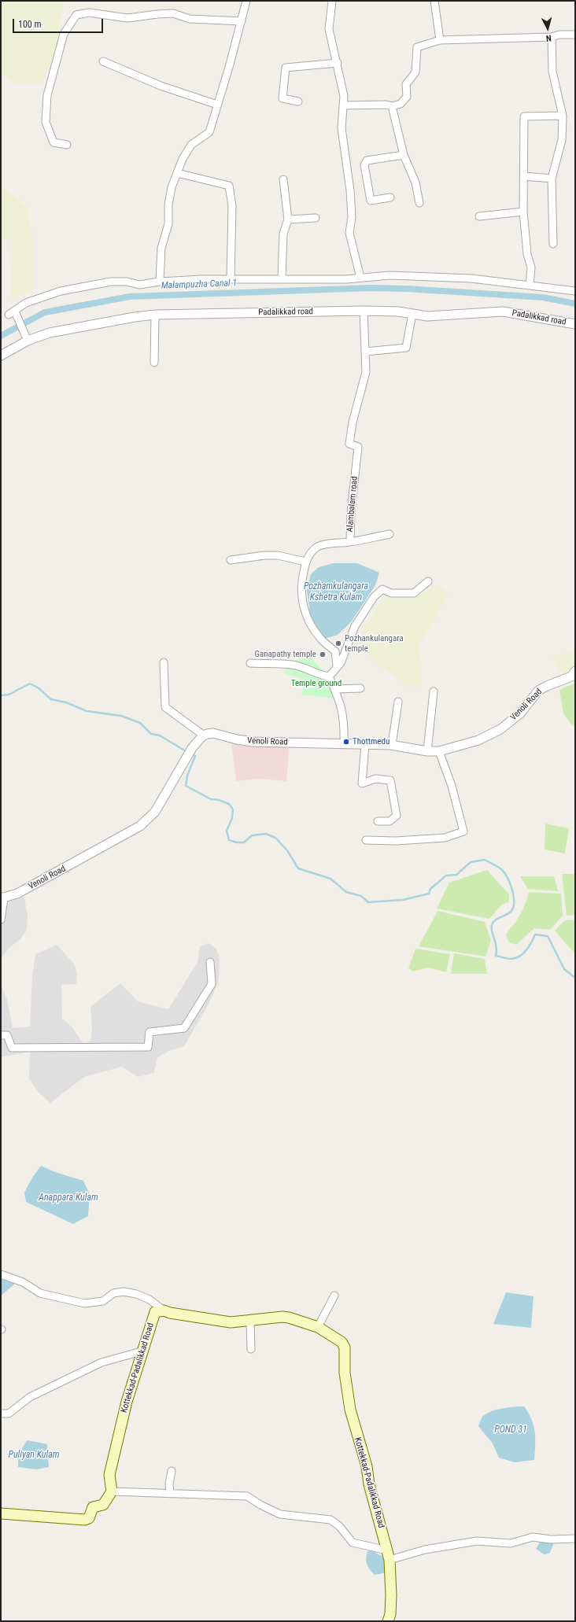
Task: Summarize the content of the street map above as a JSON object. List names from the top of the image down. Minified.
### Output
{"streets":{"main road":["Kottekkad-Padalikkad Road"],"street":["Padalikkad road","Alambalam road","Venoli Road"]},"water":["Malampuzha Canal 1","Pozhamkulangara Kshetra Kulam","Anappara Kulam","POND 31","Puliyan Kulam"],"parks":["Temple ground"],"places":["Pozhankulangara temple","Ganapathy temple","Thottmedu"],"scale_bar":"100 m","north":"bottom"}
